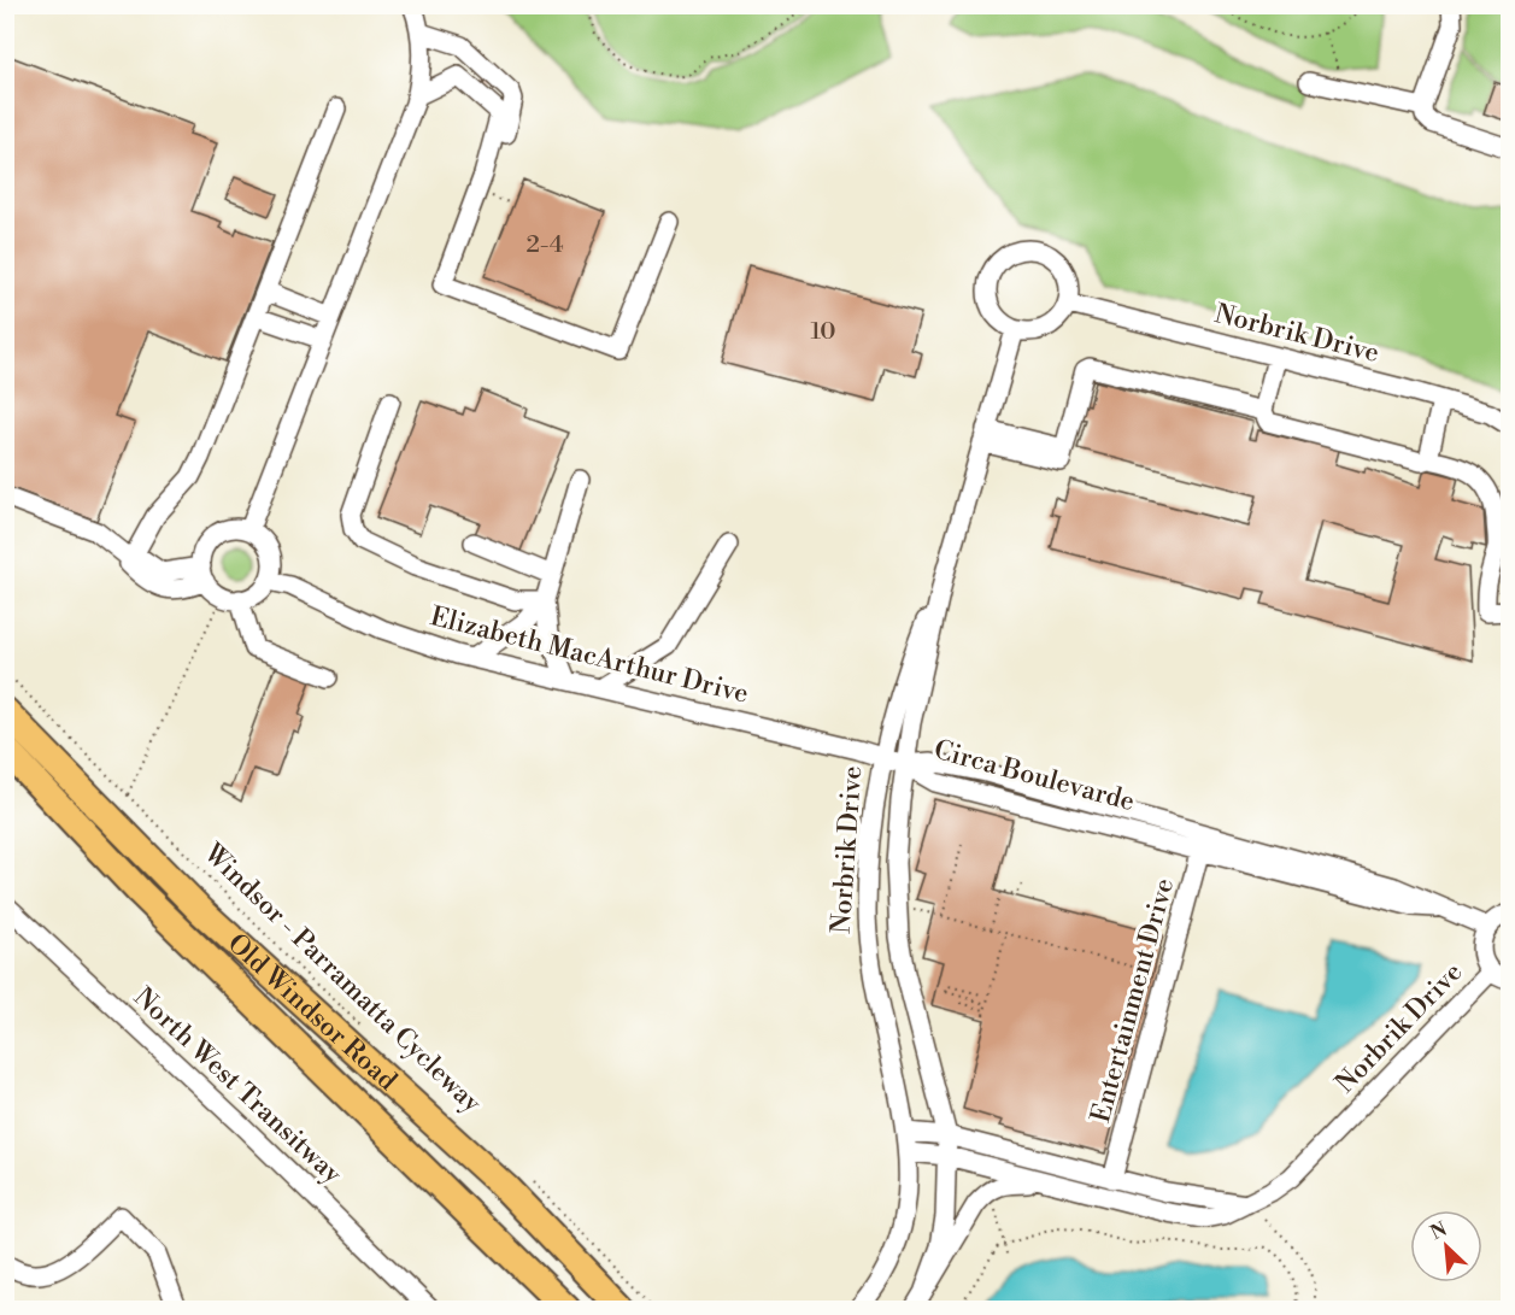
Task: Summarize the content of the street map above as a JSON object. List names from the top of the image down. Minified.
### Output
{"streets":{"highway":["Old Windsor Road"],"street":["Norbrik Drive","Elizabeth MacArthur Drive","Circa Boulevarde","Entertainment Drive","North West Transitway"],"path":["Windsor - Parramatta Cycleway"]},"crossings":[["Norbrik Drive","Elizabeth MacArthur Drive"],["Norbrik Drive","Circa Boulevarde"],["Elizabeth MacArthur Drive","Circa Boulevarde"],["Circa Boulevarde","Entertainment Drive"]],"house_numbers":["2-4","10"],"north":"top left"}
